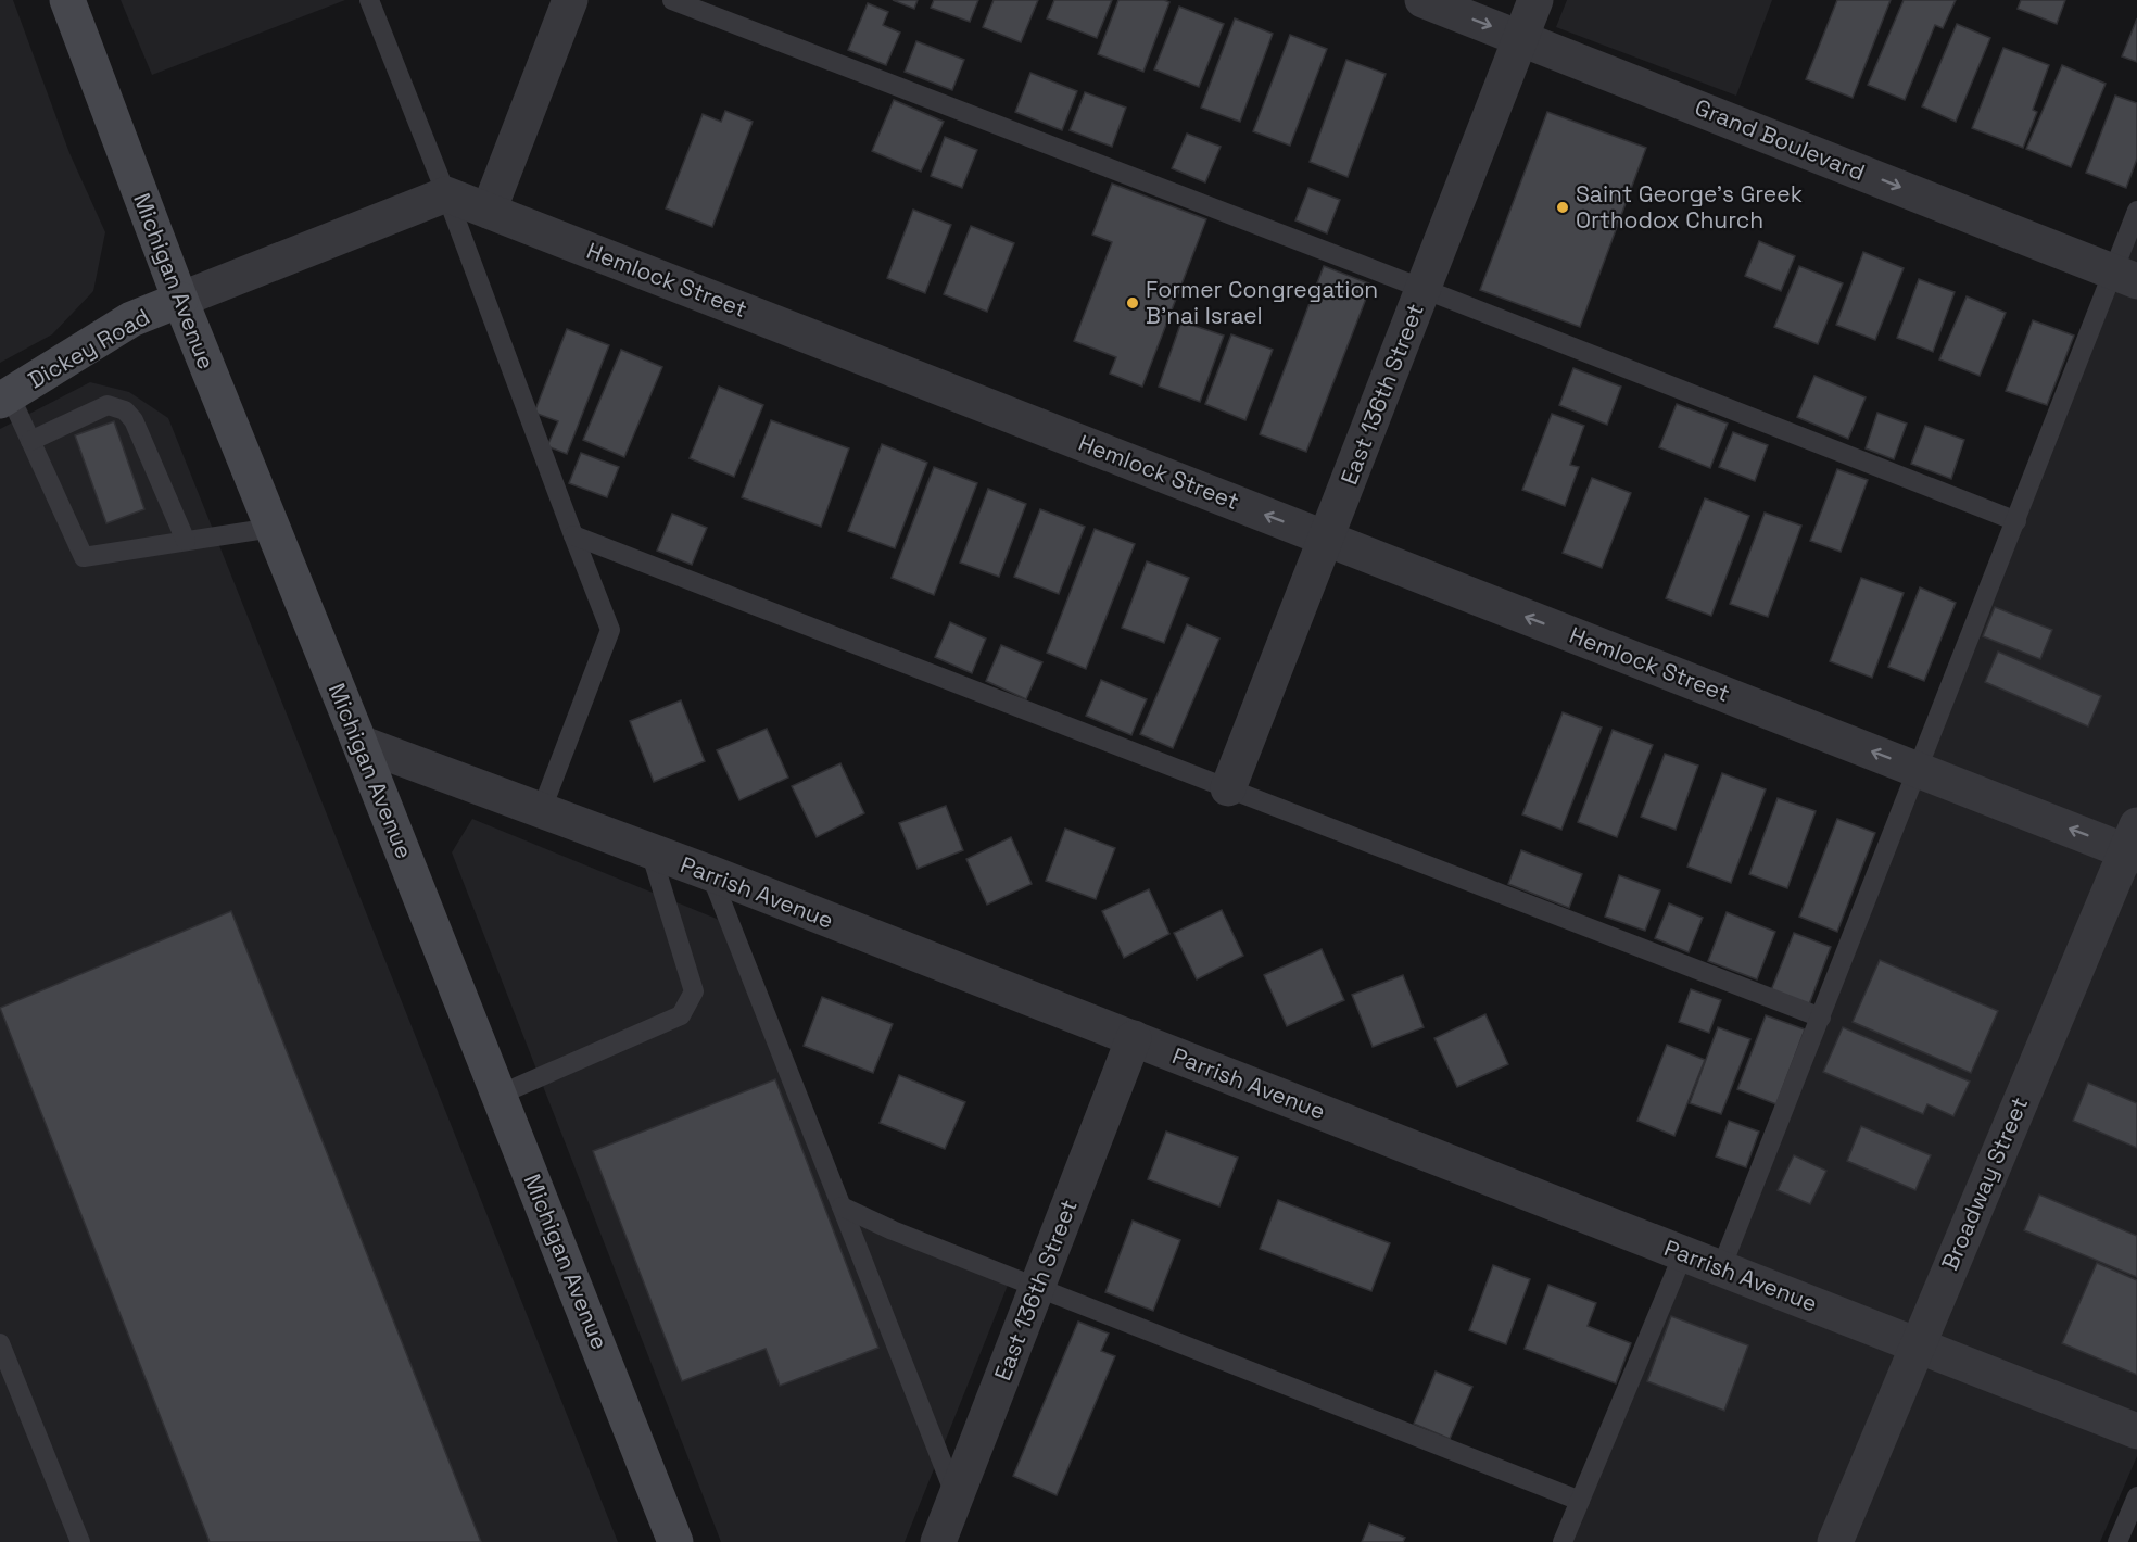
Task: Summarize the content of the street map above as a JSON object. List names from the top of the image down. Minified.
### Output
{"streets":{"main road":["Michigan Avenue","Dickey Road"],"street":["Grand Boulevard","Hemlock Street","East 136th Street","Parrish Avenue","Broadway Street"]},"crossings":[["Grand Boulevard","East 136th Street"],["Hemlock Street","East 136th Street"],["Hemlock Street","Broadway Street"],["Michigan Avenue","Dickey Road"],["Michigan Avenue","Parrish Avenue"],["East 136th Street","Parrish Avenue"],["Parrish Avenue","Broadway Street"]],"one_way":["Grand Boulevard","Hemlock Street"],"places":["Saint George's Greek Orthodox Church","Former Congregation B'nai Israel"]}
